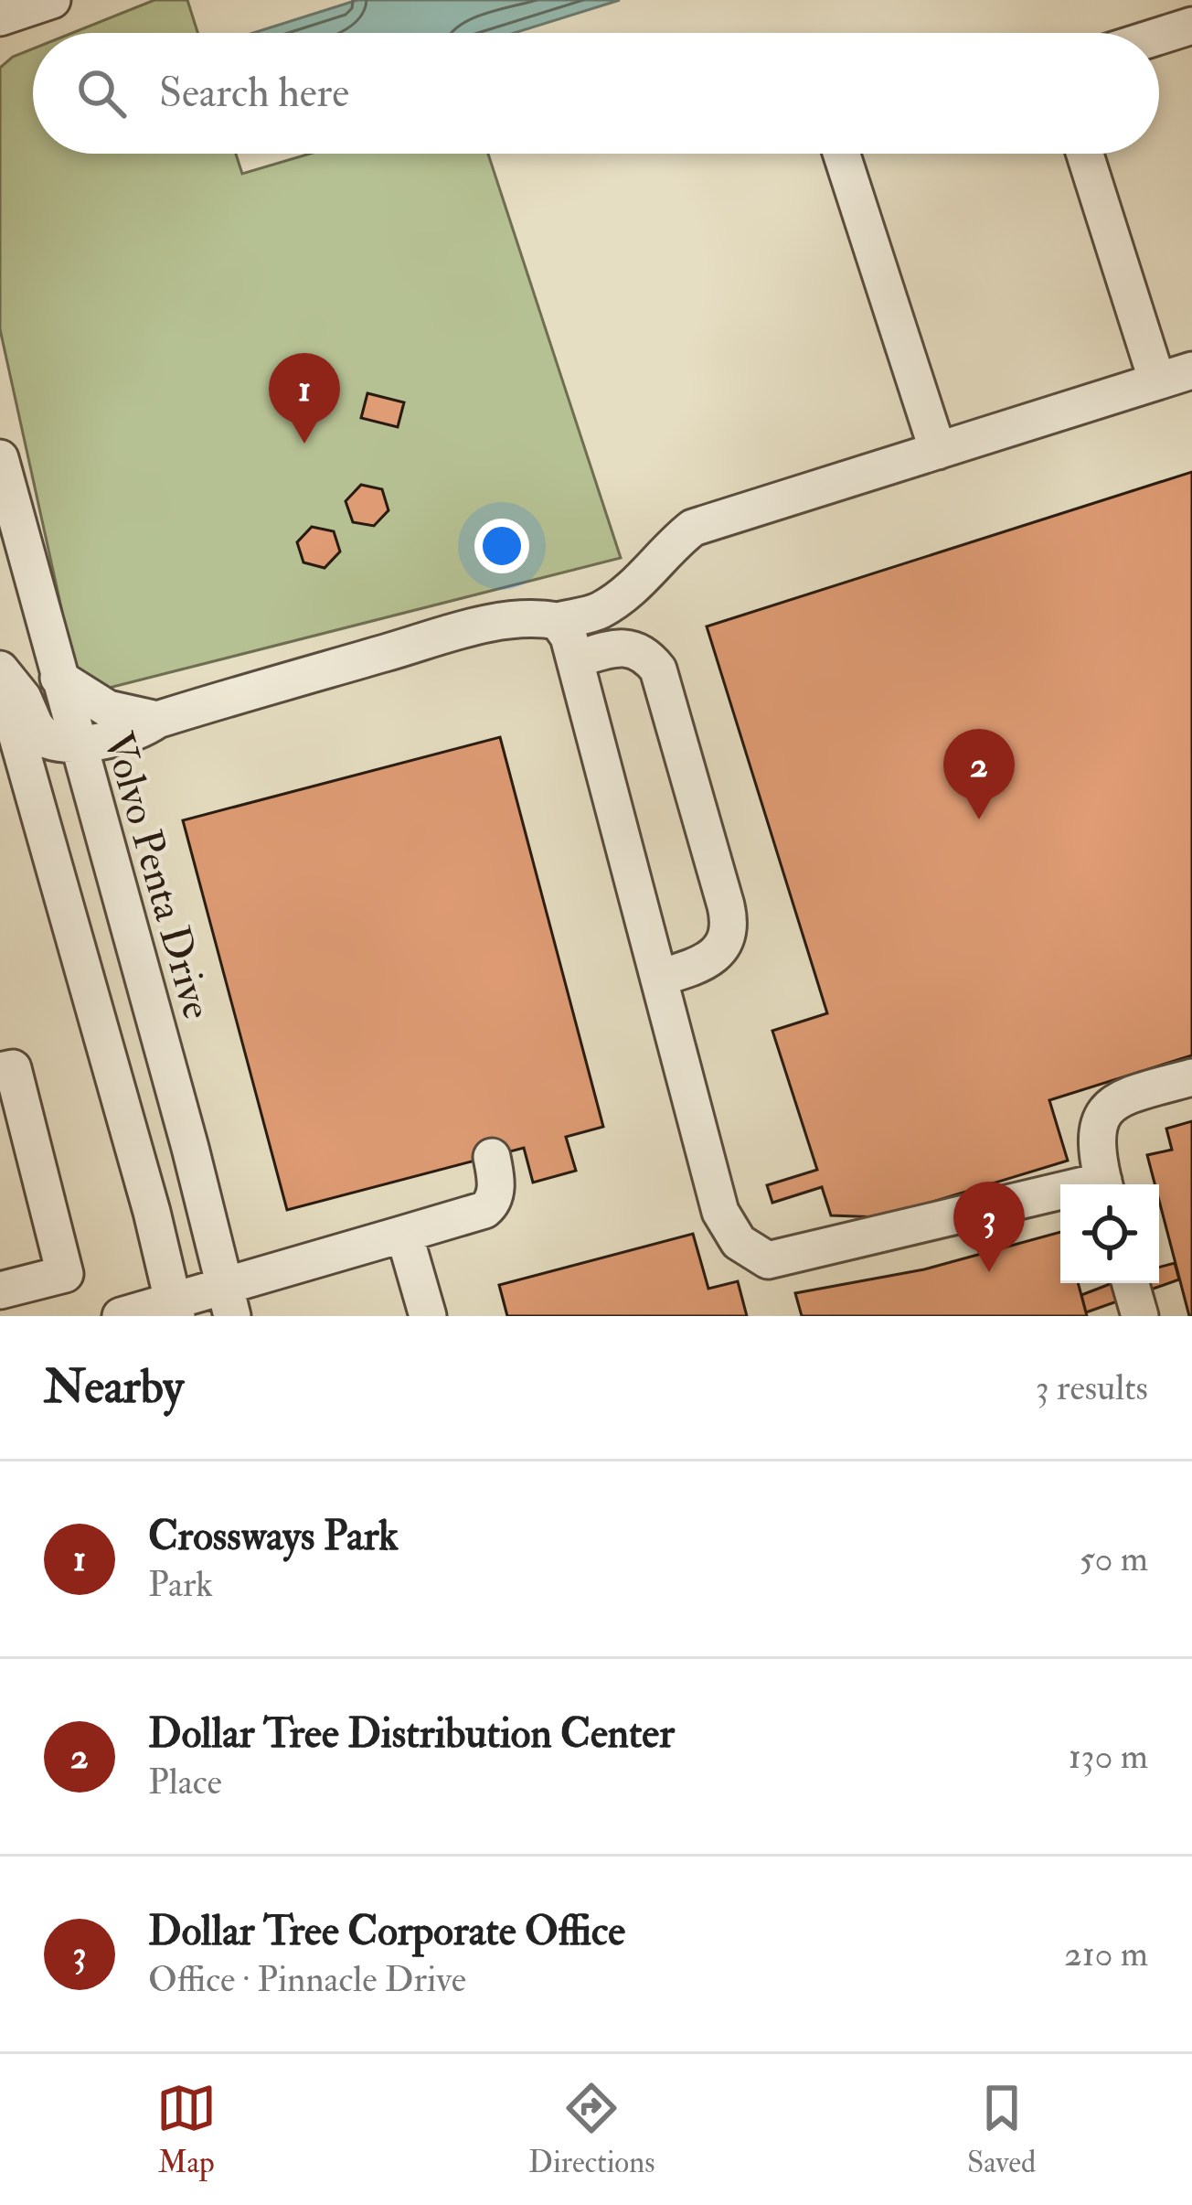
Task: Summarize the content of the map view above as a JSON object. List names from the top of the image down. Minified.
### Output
{"streets":{"street":["Volvo Penta Drive"]},"page":{"search":"Search here","pins":["1","2","3"],"heading":["Nearby","3 results"],"list":[{"mark":"1","name":"Crossways Park","note":"Park","value":"50 m"},{"mark":"2","name":"Dollar Tree Distribution Center","note":"Place","value":"130 m"},{"mark":"3","name":"Dollar Tree Corporate Office","note":"Office · Pinnacle Drive","value":"210 m"}],"nav":["Map","Directions","Saved"]}}
